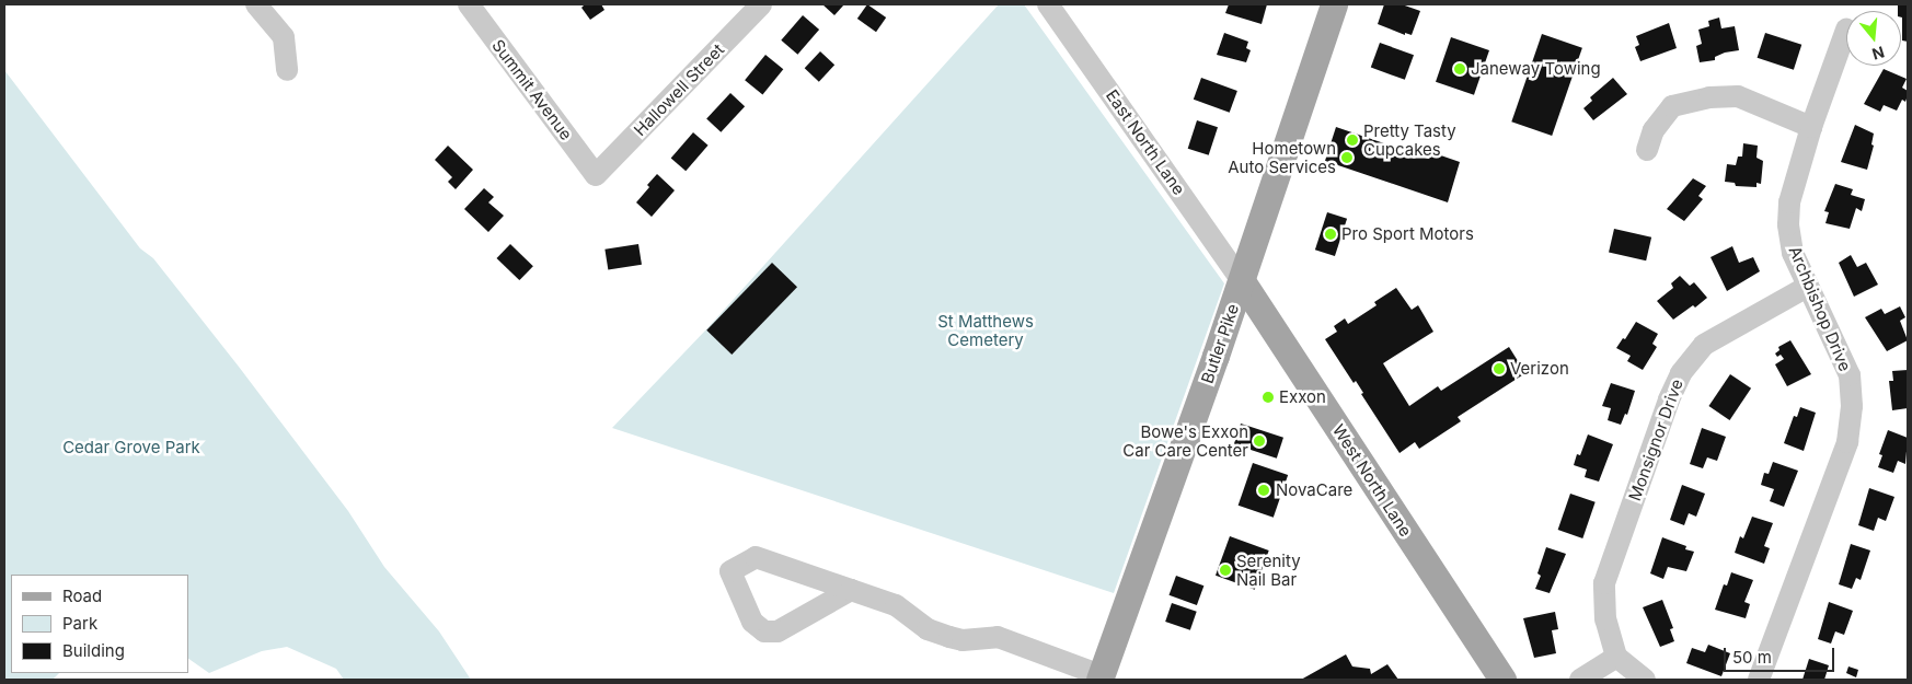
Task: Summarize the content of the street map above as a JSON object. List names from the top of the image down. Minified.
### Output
{"streets":{"main road":["Butler Pike","West North Lane"],"street":["Summit Avenue","Hallowell Street","East North Lane","Archbishop Drive","Monsignor Drive"]},"crossings":[["Summit Avenue","Hallowell Street"],["East North Lane","Butler Pike"],["East North Lane","West North Lane"],["Archbishop Drive","Monsignor Drive"],["Butler Pike","West North Lane"]],"parks":["St Matthews Cemetery","Cedar Grove Park"],"places":["Janeway Towing","Pretty Tasty Cupcakes","Hometown Auto Services","Pro Sport Motors","Verizon","Exxon","Bowe's Exxon Car Care Center","NovaCare","Serenity Nail Bar"],"legend":["Road","Park","Building"],"scale_bar":"50 m","north":"bottom"}
